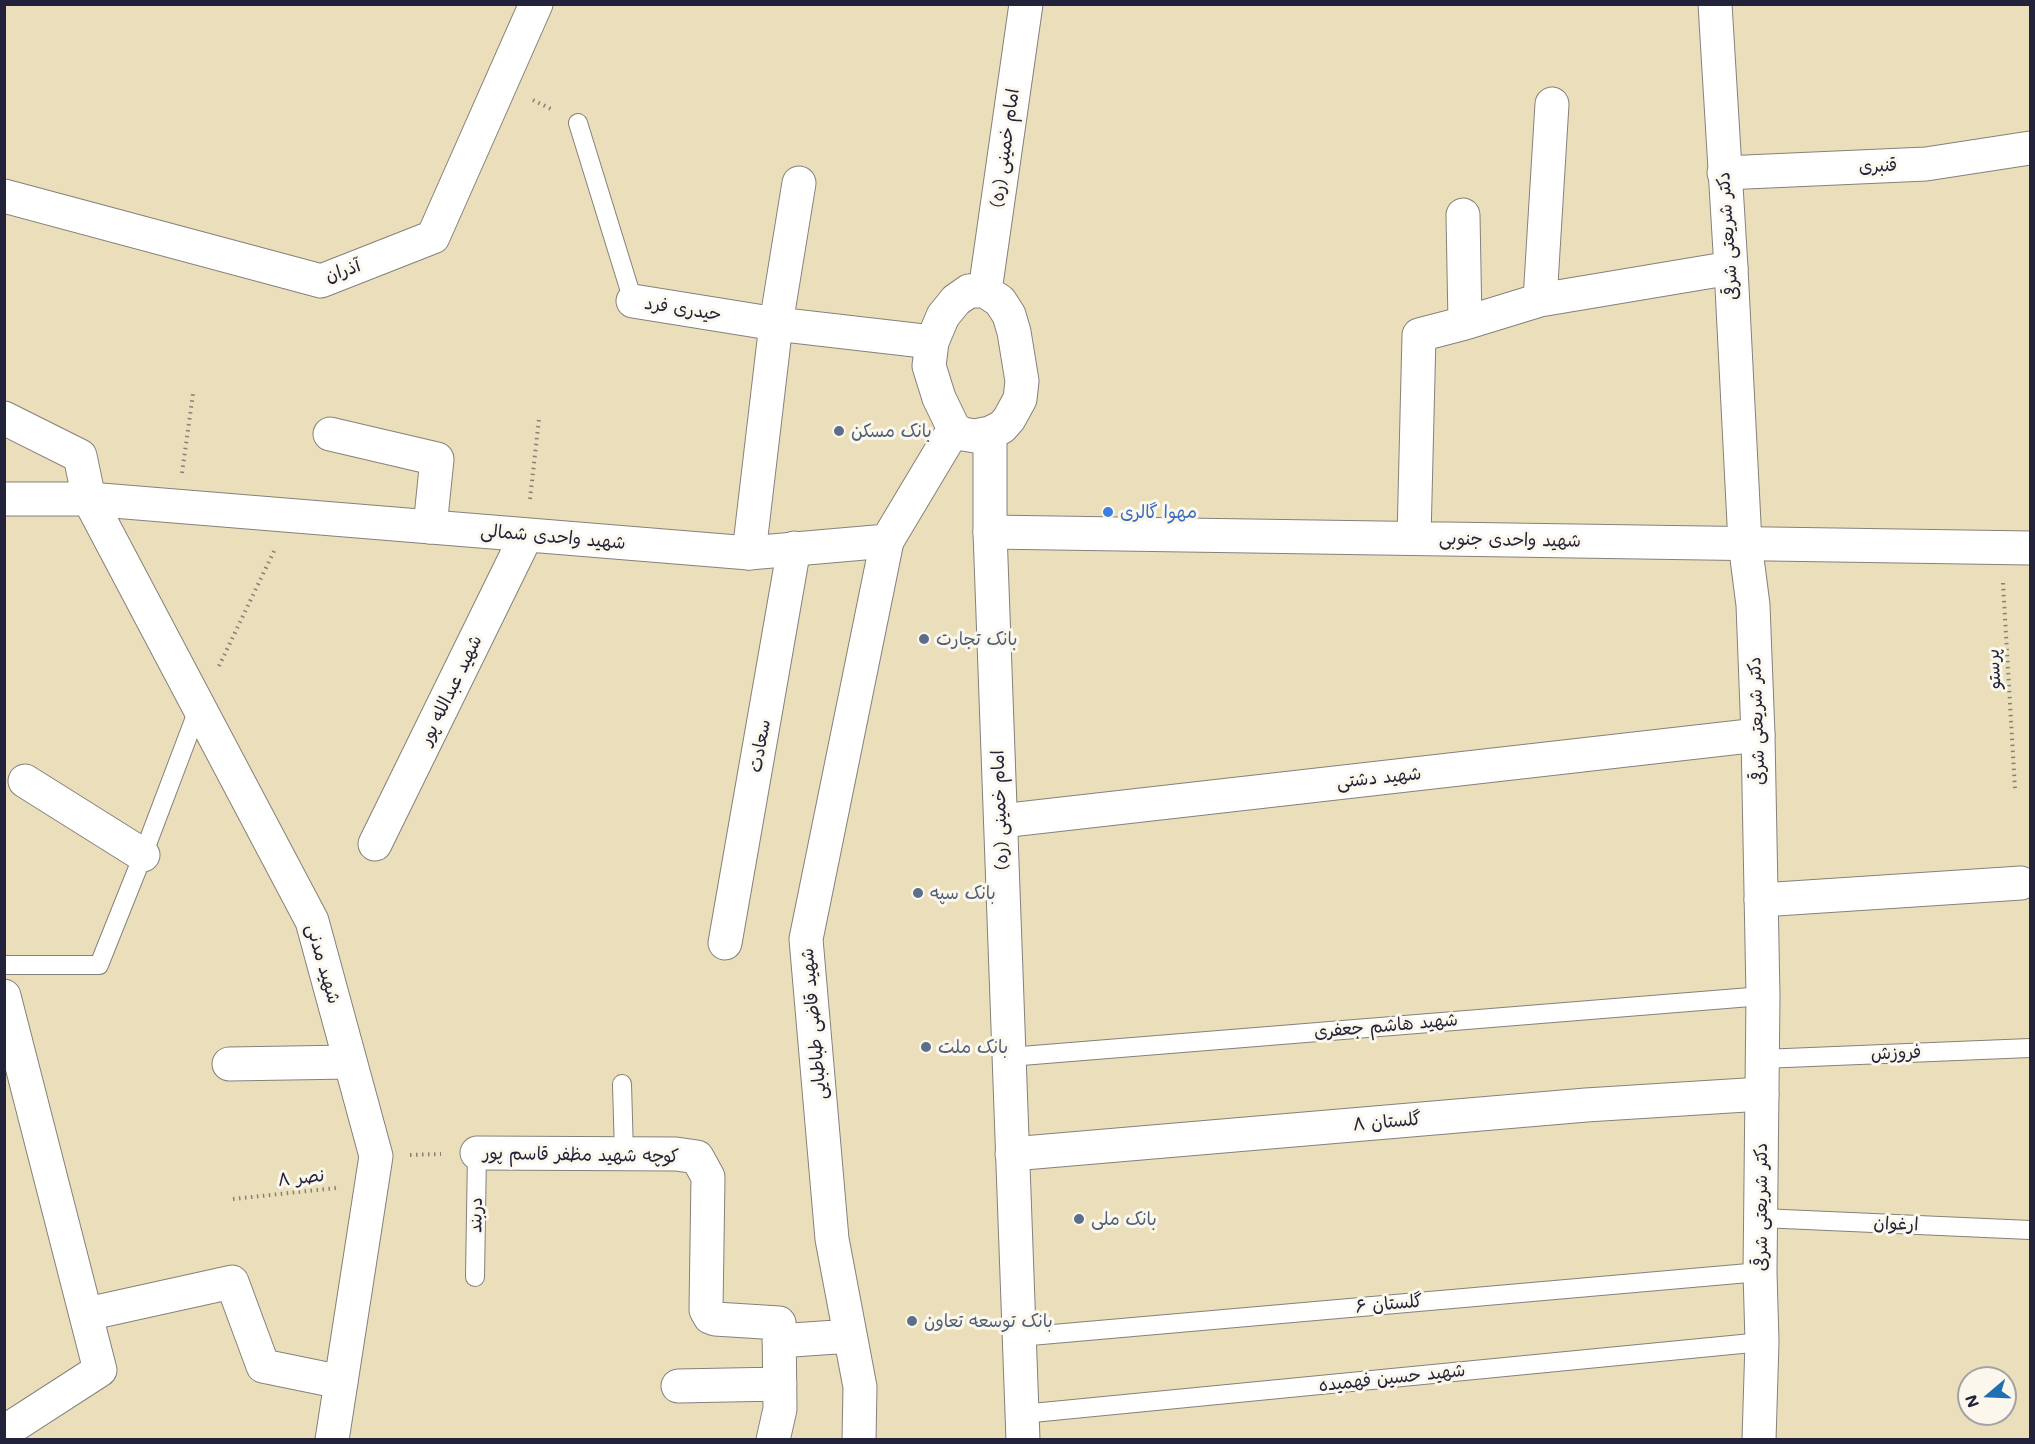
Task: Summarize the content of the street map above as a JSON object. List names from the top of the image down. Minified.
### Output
{"streets":{"street":["امام خمینی (ره)","قنبری","دکتر شریعتی شرقی","آذران","حیدری فرد","شهید واحدی شمالی","شهید واحدی جنوبی","شهید عبدالله پور","سعادت","شهید دشتی","شهيد مدنی","شهید قاضی طباطبایی","گلستان ۸","کوچه شهید مظفر قاسم پور"],"lane":["شهيد هاشم جعفری","فروزش","دربند","ارغوان","گلستان ۶","شهيد حسین فهمیده"],"path":["پرستو","نصر ۸"]},"crossings":[["امام خمینی (ره)","حیدری فرد"],["امام خمینی (ره)","شهید واحدی جنوبی"],["امام خمینی (ره)","شهید دشتی"],["امام خمینی (ره)","شهيد هاشم جعفری"],["امام خمینی (ره)","گلستان ۸"],["امام خمینی (ره)","گلستان ۶"],["امام خمینی (ره)","شهيد حسین فهمیده"],["قنبری","دکتر شریعتی شرقی"],["دکتر شریعتی شرقی","شهید واحدی جنوبی"],["دکتر شریعتی شرقی","شهید دشتی"],["دکتر شریعتی شرقی","شهيد هاشم جعفری"],["دکتر شریعتی شرقی","فروزش"],["دکتر شریعتی شرقی","گلستان ۸"],["دکتر شریعتی شرقی","ارغوان"],["دکتر شریعتی شرقی","گلستان ۶"],["دکتر شریعتی شرقی","شهيد حسین فهمیده"],["شهید واحدی شمالی","شهید عبدالله پور"],["شهید واحدی شمالی","سعادت"],["شهید واحدی شمالی","شهيد مدنی"],["شهید واحدی شمالی","شهید قاضی طباطبایی"],["شهید واحدی جنوبی","پرستو"],["شهيد مدنی","کوچه شهید مظفر قاسم پور"],["شهيد مدنی","نصر ۸"],["کوچه شهید مظفر قاسم پور","نصر ۸"],["کوچه شهید مظفر قاسم پور","دربند"]],"places":["بانک مسکن","مهوا گالری","بانک تجارت","بانک سپه","بانک ملت","بانک ملی","بانک توسعه تعاون"],"north":"left"}
